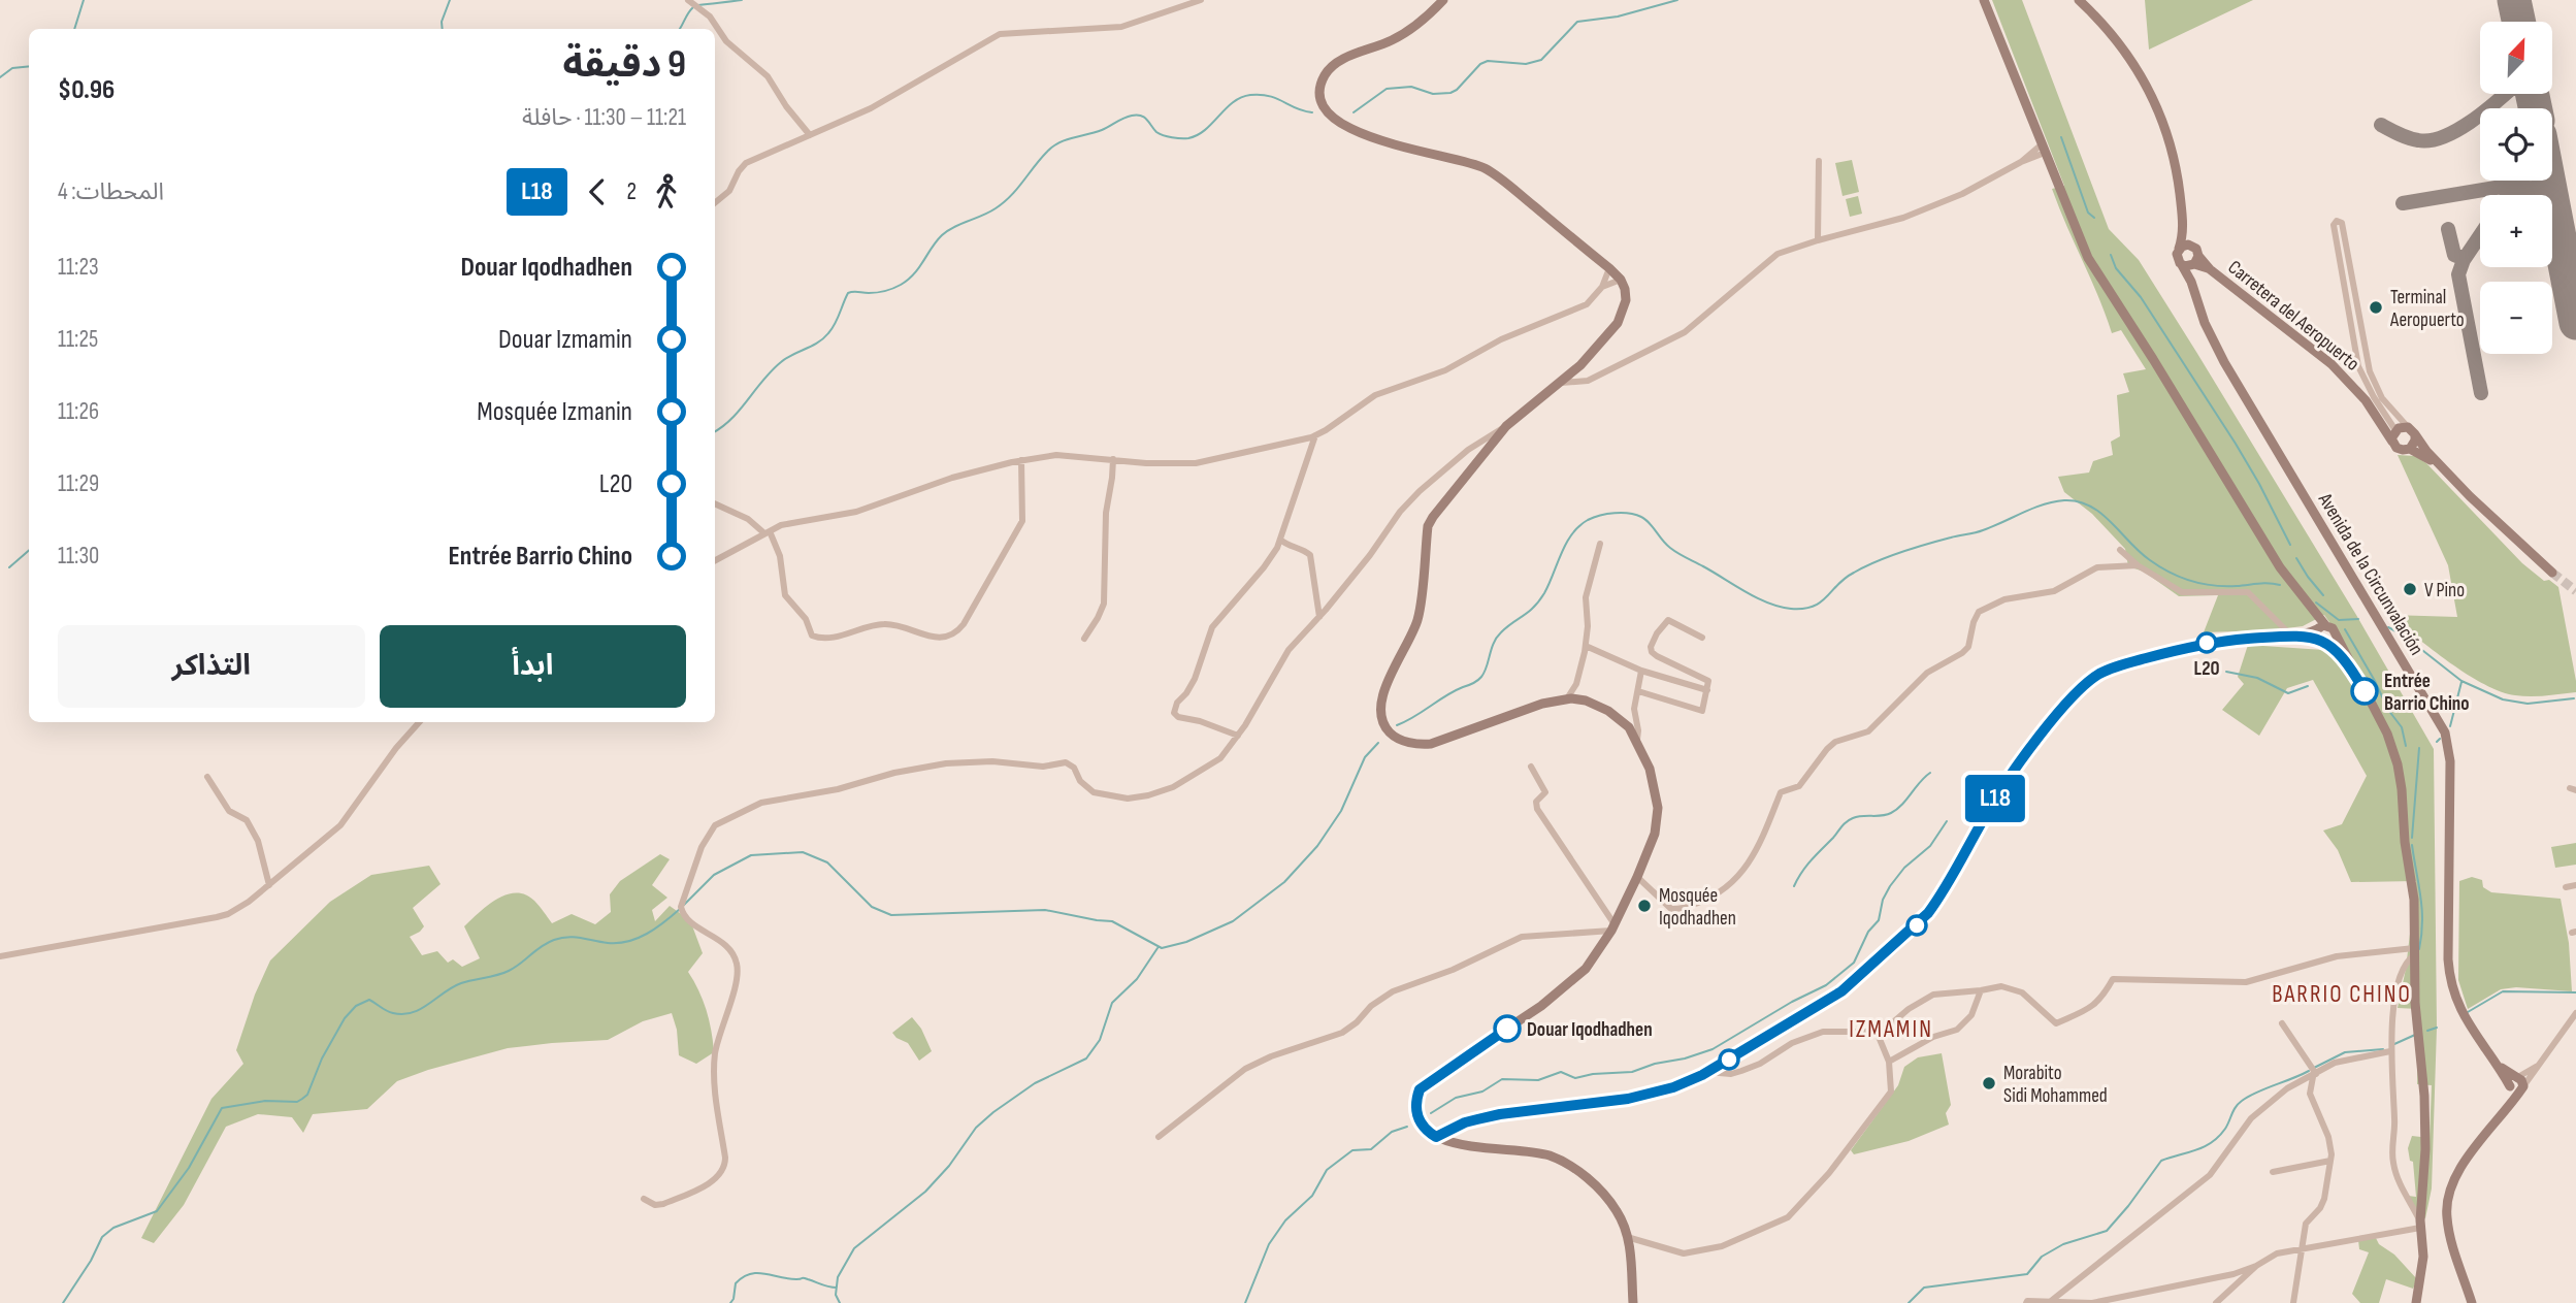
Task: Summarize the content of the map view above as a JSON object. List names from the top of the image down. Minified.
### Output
{"streets":{"street":["Carretera del Aeropuerto","Avenida de la Circunvalación"]},"crossings":[["Carretera del Aeropuerto","Avenida de la Circunvalación"]],"districts":["BARRIO CHINO","IZMAMIN"],"places":["Terminal Aeropuerto","V Pino","L20","Entrée Barrio Chino","Mosquée Iqodhadhen","Douar Iqodhadhen","Morabito Sidi Mohammed"],"lines":["bus line L18"],"north":"top right","page":{"on_map":"L18","map_buttons":["+","−"],"heading":["9 دقيقة","11:21 – 11:30 · حافلة","$0.96"],"legs":["2","L18","المحطات: 4"],"list":[{"name":"Douar Iqodhadhen","value":"11:23"},{"name":"Douar Izmamin","value":"11:25"},{"name":"Mosquée Izmanin","value":"11:26"},{"name":"L20","value":"11:29"},{"name":"Entrée Barrio Chino","value":"11:30"}],"buttons":["ابدأ","التذاكر"]}}
